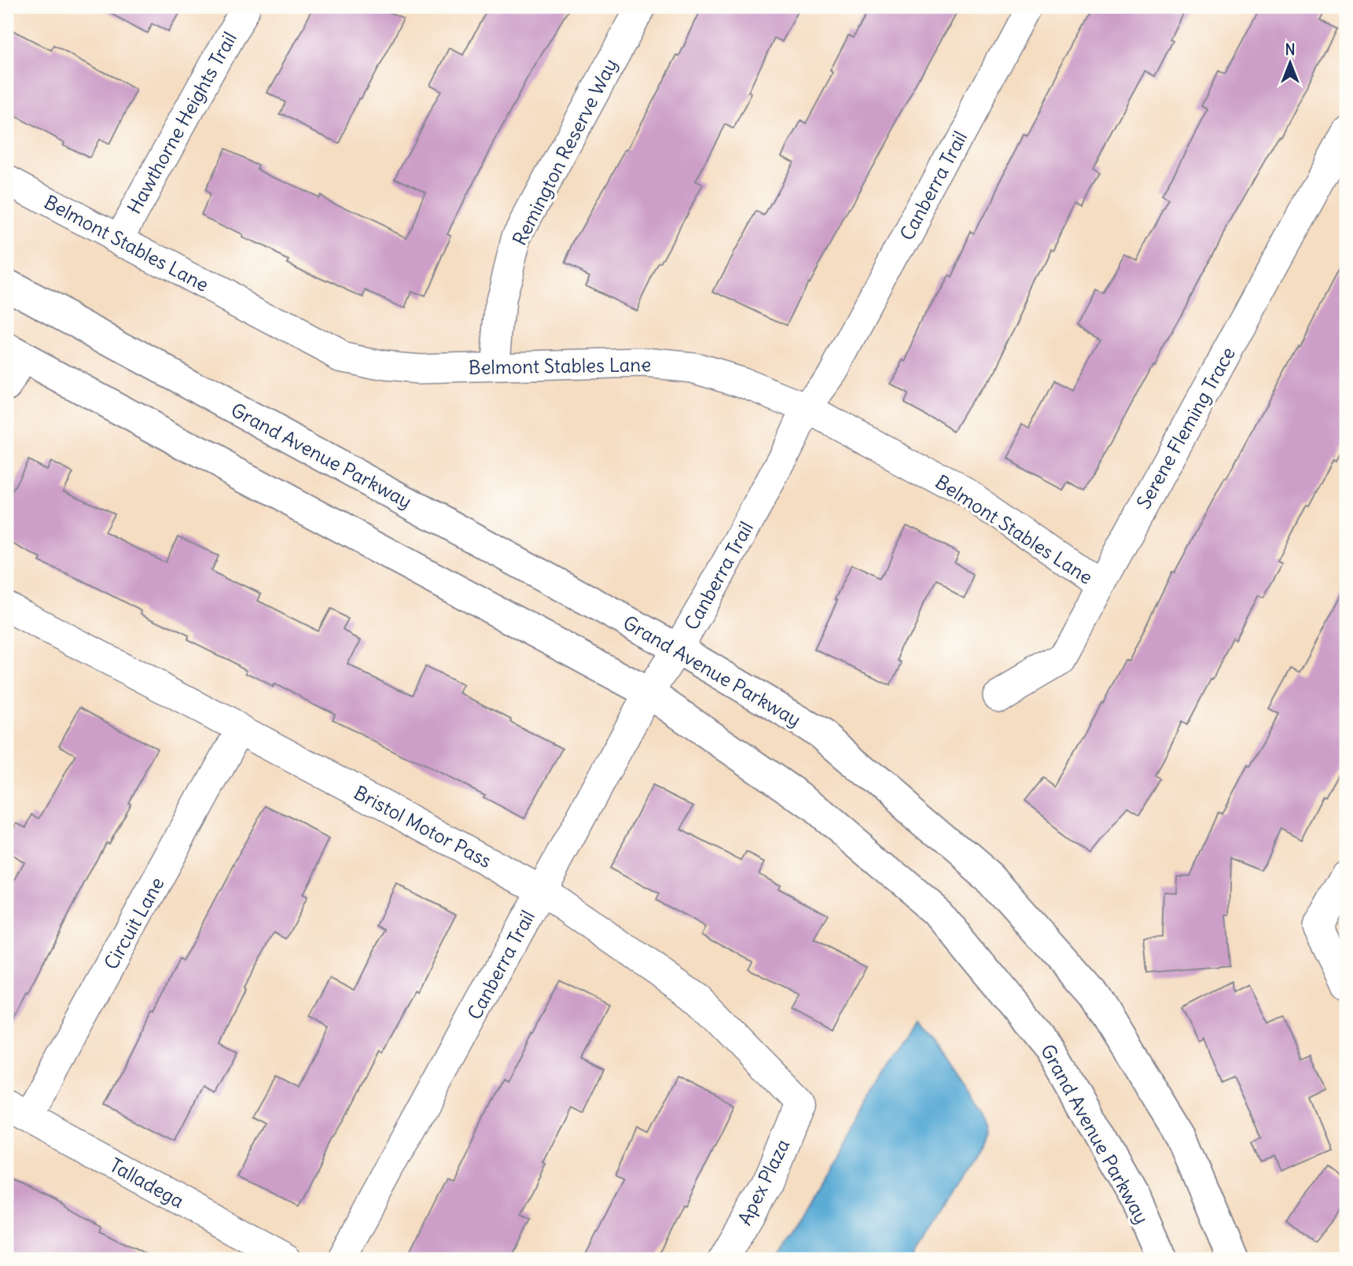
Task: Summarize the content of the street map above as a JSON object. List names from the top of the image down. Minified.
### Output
{"streets":{"street":["Hawthorne Heights Trail","Remington Reserve Way","Canberra Trail","Belmont Stables Lane","Serene Fleming Trace","Grand Avenue Parkway","Bristol Motor Pass","Circuit Lane","Apex Plaza","Talladega"]},"crossings":[["Hawthorne Heights Trail","Belmont Stables Lane"],["Remington Reserve Way","Belmont Stables Lane"],["Canberra Trail","Belmont Stables Lane"],["Canberra Trail","Grand Avenue Parkway"],["Canberra Trail","Bristol Motor Pass"],["Belmont Stables Lane","Serene Fleming Trace"],["Bristol Motor Pass","Circuit Lane"],["Bristol Motor Pass","Apex Plaza"],["Circuit Lane","Talladega"]],"north":"top"}
